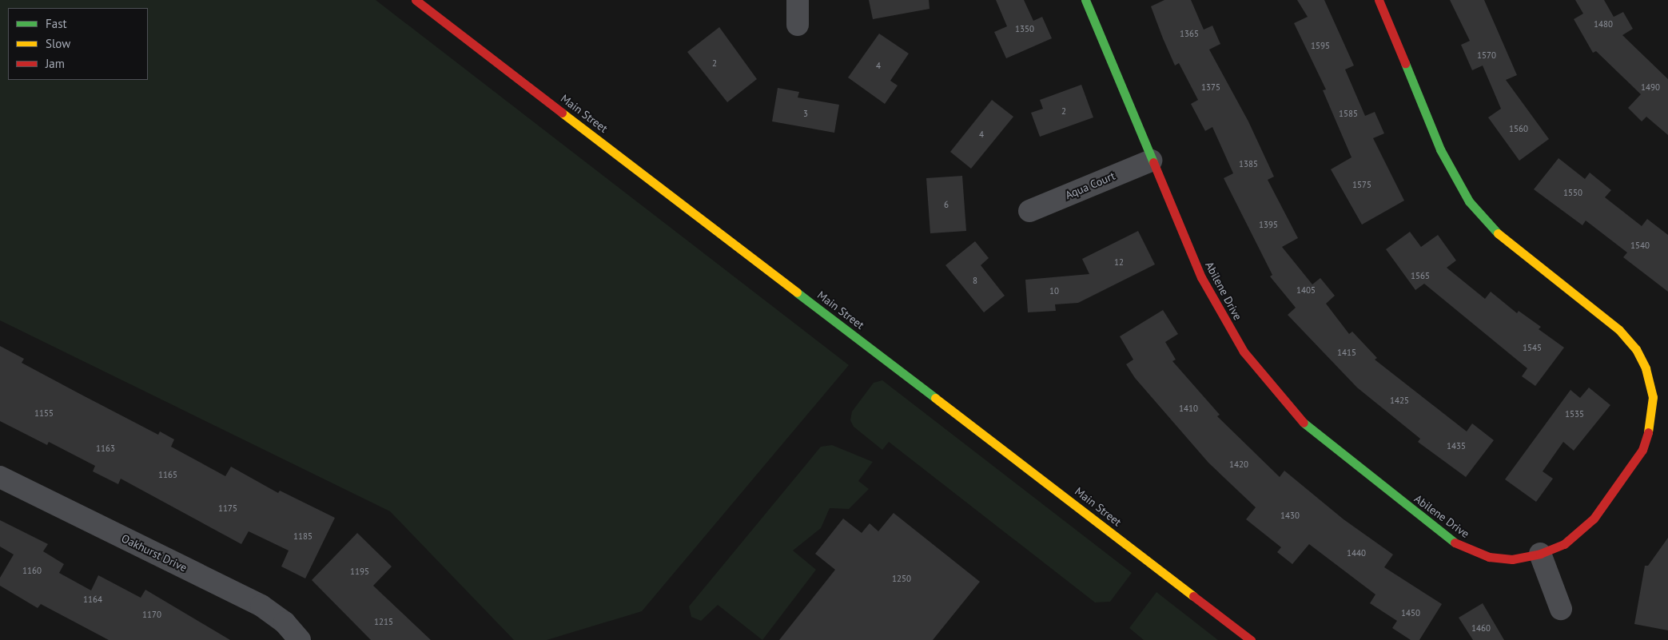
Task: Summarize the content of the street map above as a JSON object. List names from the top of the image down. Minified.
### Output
{"streets":{"street":["Main Street","Aqua Court","Abilene Drive","Oakhurst Drive"]},"crossings":[["Aqua Court","Abilene Drive"]],"house_numbers":["1480","1350","1365","1595","1570","2","4","1375","1490","2","3","1585","1560","4","1385","1575","1550","6","1395","1540","12","1565","8","1405","10","1545","1415","1425","1410","1155","1535","1435","1163","1420","1165","1175","1430","1185","1440","1160","1195","1250","1164","1450","1170","1215","1460"],"legend":["Fast","Slow","Jam"]}
